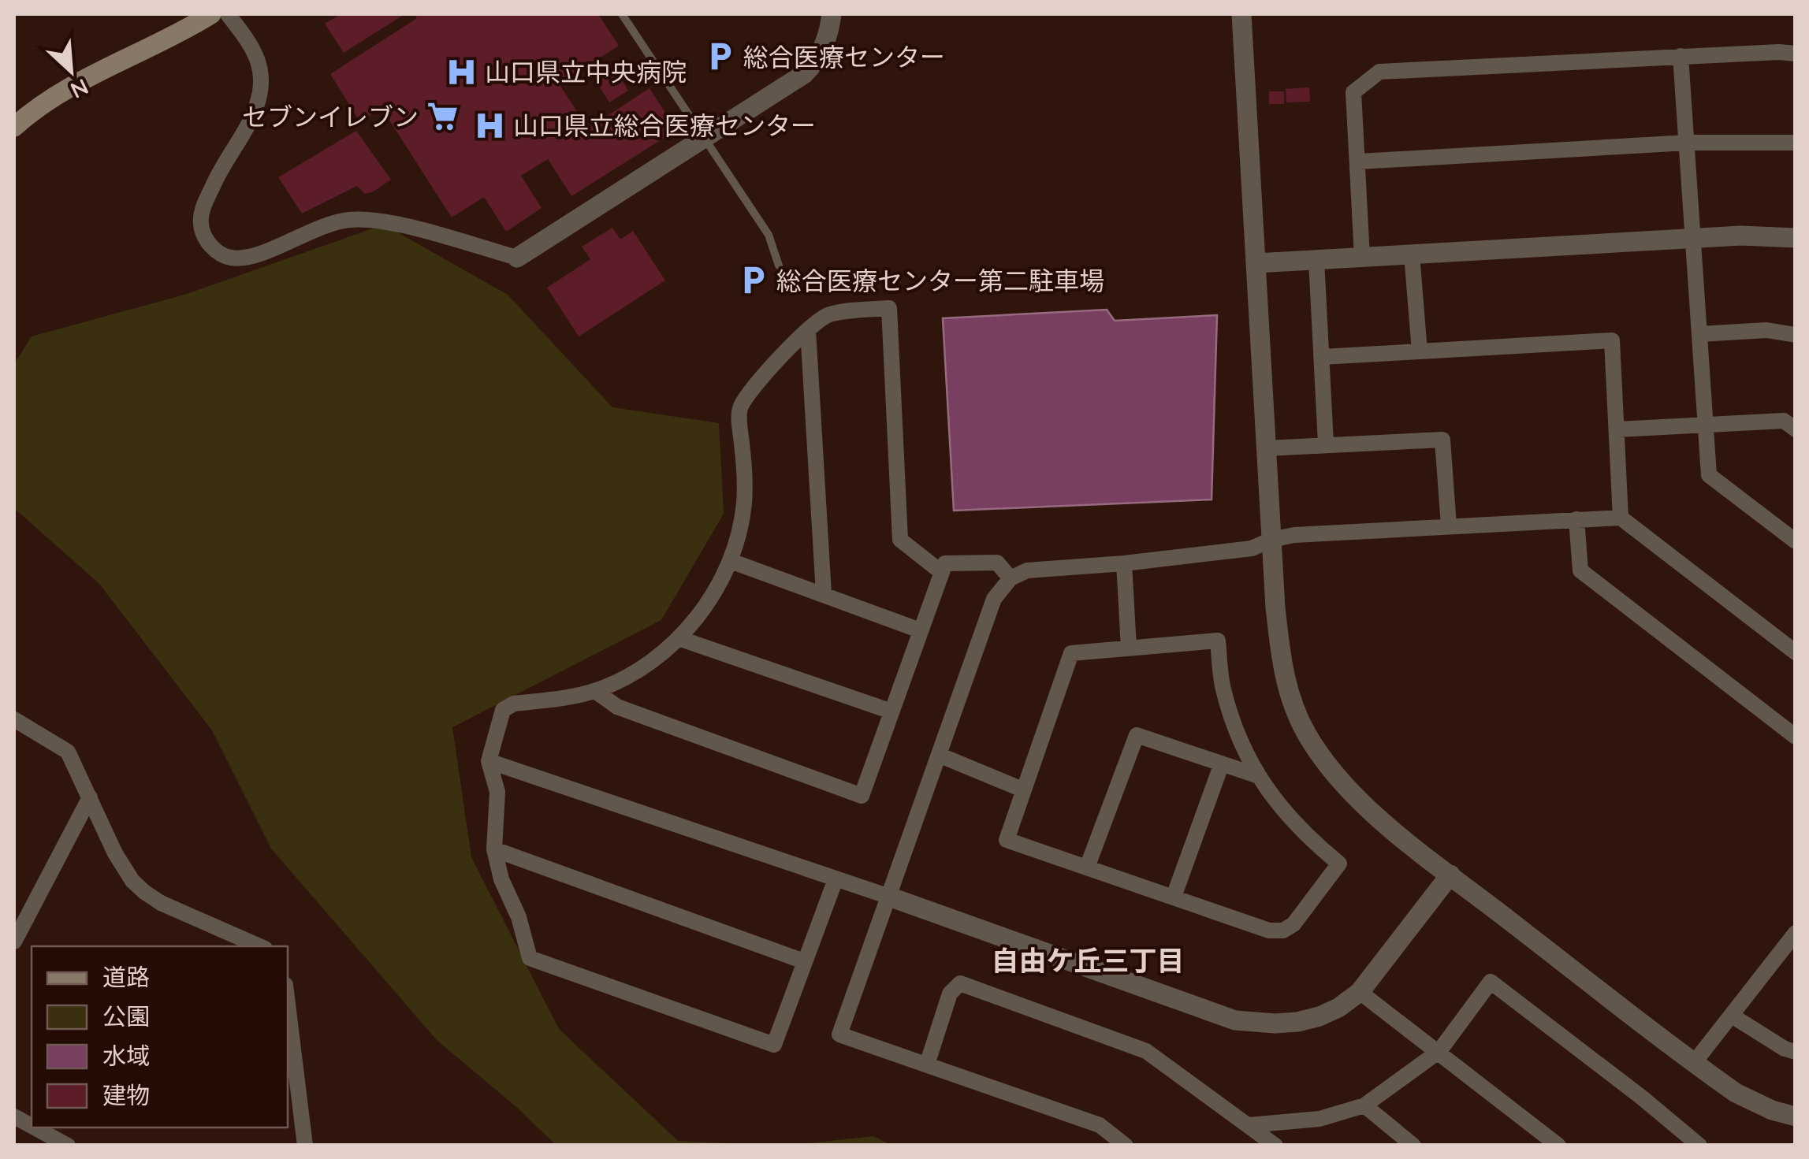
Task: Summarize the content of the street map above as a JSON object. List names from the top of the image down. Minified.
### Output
{"districts":["自由ケ丘三丁目"],"places":{"parking":["総合医療センター","総合医療センター第二駐車場"],"hospital":["山口県立中央病院","山口県立総合医療センター"],"supermarket":["セブンイレブン"]},"legend":["道路","公園","水域","建物"],"north":"bottom right"}
